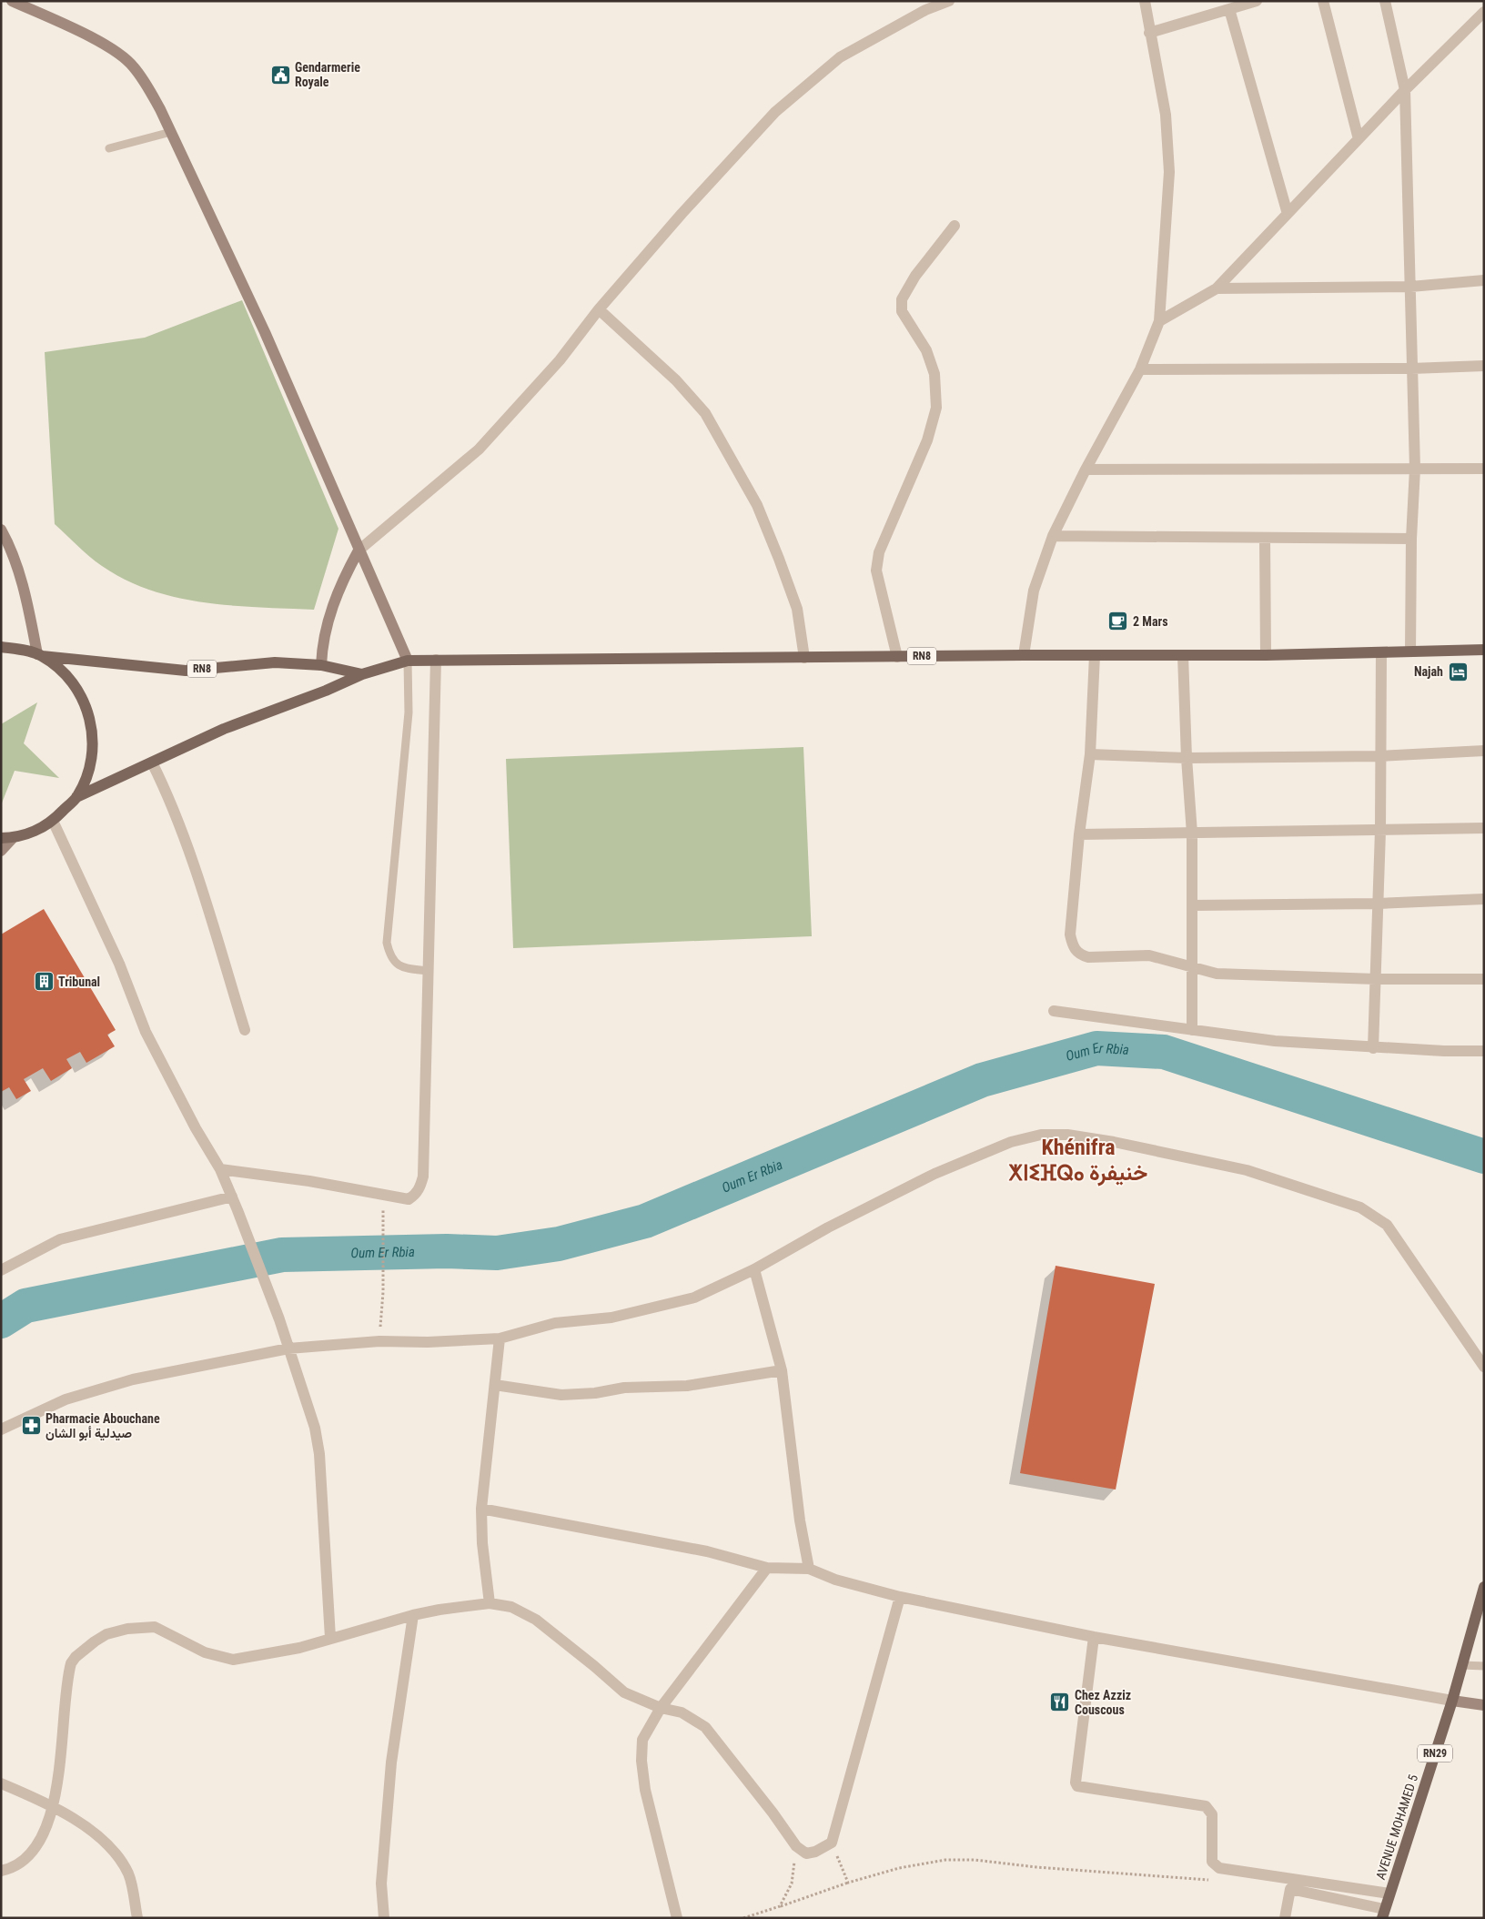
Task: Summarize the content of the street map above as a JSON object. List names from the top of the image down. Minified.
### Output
{"streets":{"main road":["RN8","RN29","AVENUE MOHAMED 5"]},"districts":["Khénifra ⵅⵏⵉⴼⵕⴰ خنيفرة"],"water":["Oum Er Rbia"],"places":{"public building":["Gendarmerie Royale"],"cafe":["2 Mars"],"hotel":["Najah"],"building":["Tribunal"],"pharmacy":["Pharmacie Abouchane صيدلية أبو الشان"],"restaurant":["Chez Azziz Couscous"]}}
